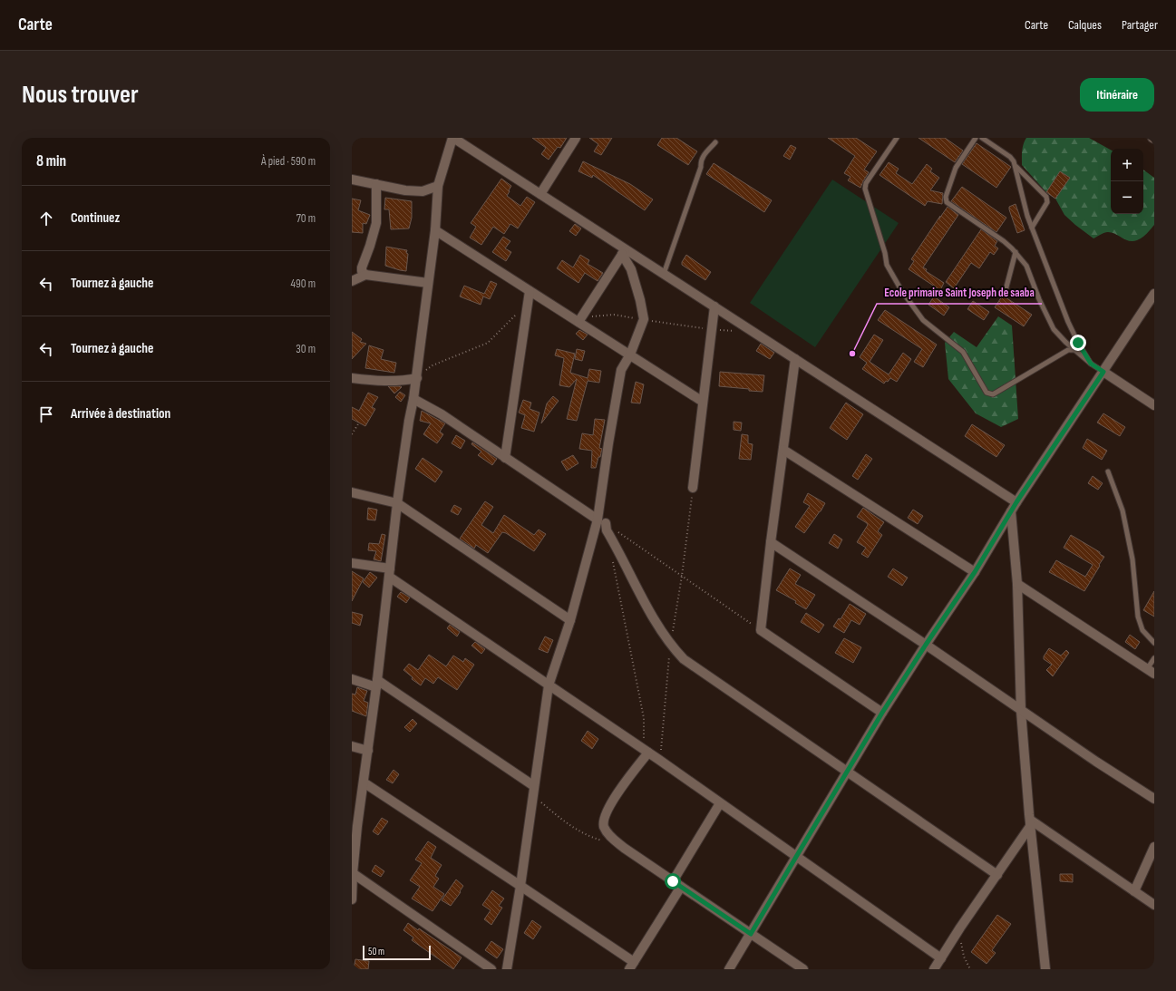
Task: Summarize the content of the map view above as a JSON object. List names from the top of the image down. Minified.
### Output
{"places":["Ecole primaire Saint Joseph de saaba"],"scale_bar":"50 m","page":{"header":"Carte","nav":["Carte","Calques","Partager"],"buttons":"Itinéraire","title":"Nous trouver","heading":["8 min","À pied · 590 m"],"map_buttons":["+","−"],"list":[["Continuez","70 m"],["Tournez à gauche","490 m"],["Tournez à gauche","30 m"],"Arrivée à destination"],"scale":"50 m"}}
